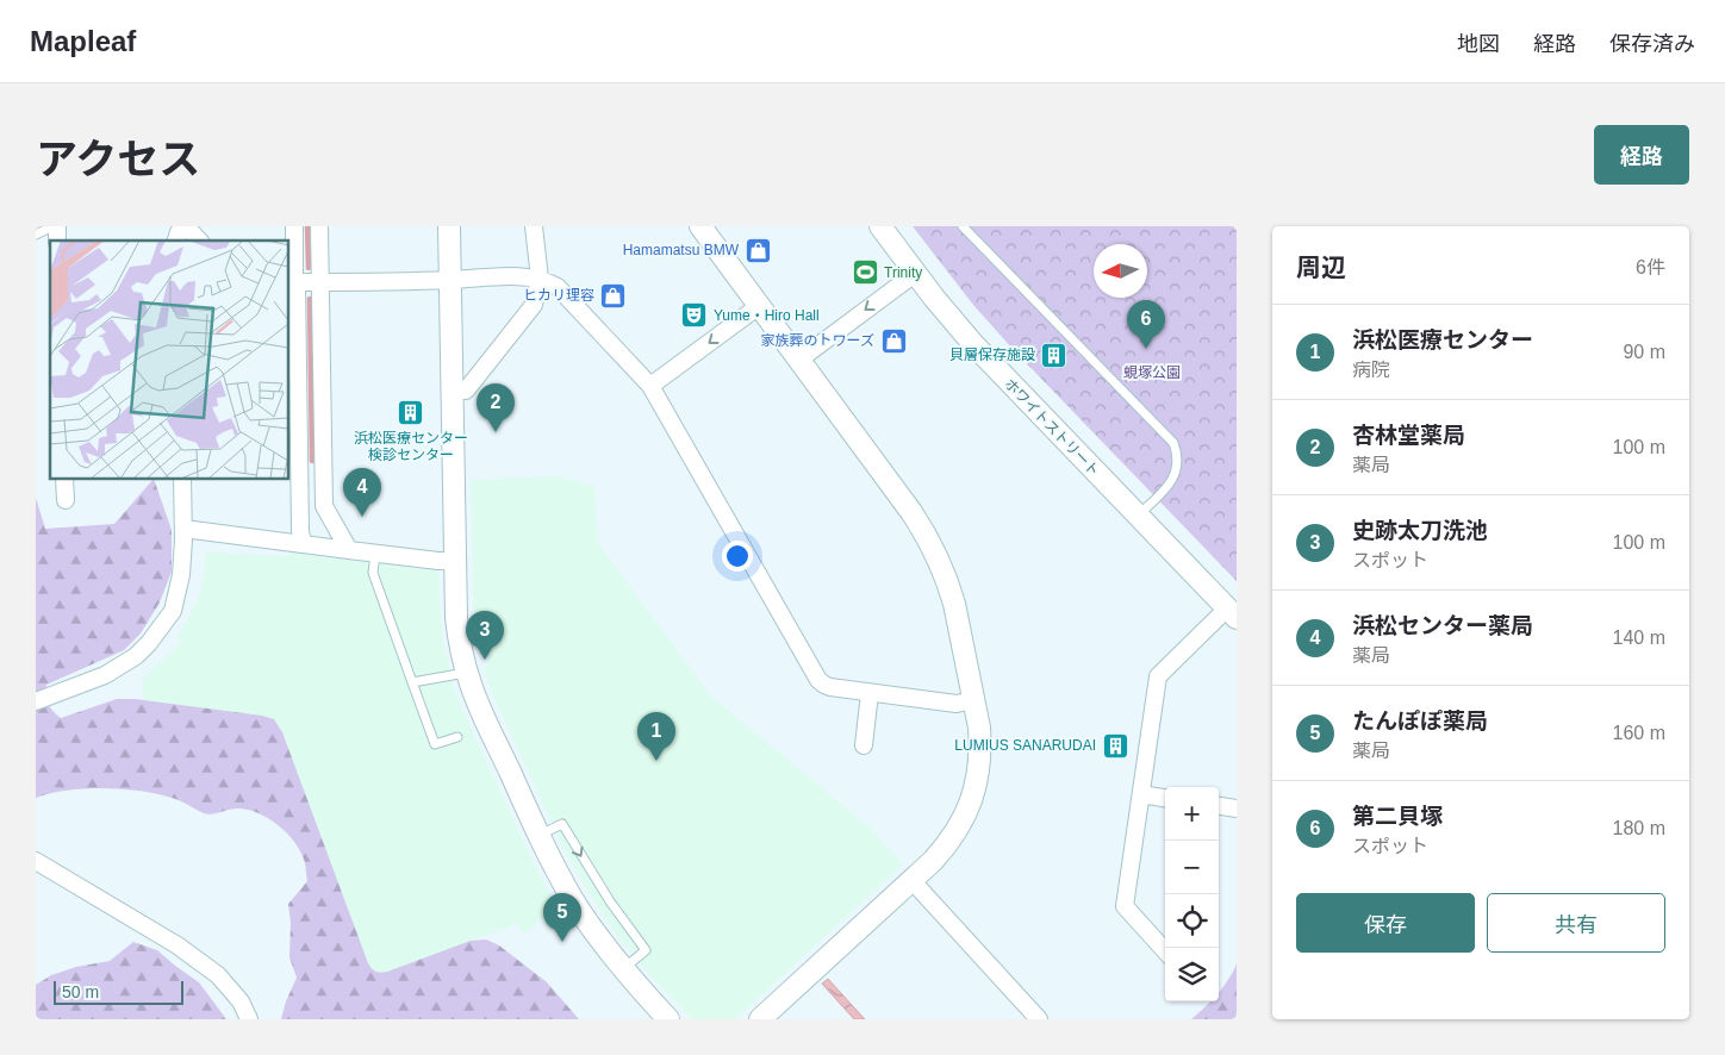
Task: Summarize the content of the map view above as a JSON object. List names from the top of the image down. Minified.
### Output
{"streets":{"street":["ホワイトストリート"]},"parks":["蜆塚公園"],"places":{"shop":["Hamamatsu BMW","ヒカリ理容","家族葬のトワーズ"],"sports":["Trinity"],"theatre":["Yume・Hiro Hall"],"building":["貝層保存施設","浜松医療センター 検診センター","LUMIUS SANARUDAI"]},"scale_bar":"50 m","north":"left","page":{"header":"Mapleaf","nav":["地図","経路","保存済み"],"title":"アクセス","buttons":["経路",["保存","共有"]],"heading":["周辺","6件"],"pins":["6","2","4","3","1","5"],"list":[{"mark":"1","name":"浜松医療センター","note":"病院","value":"90 m"},{"mark":"2","name":"杏林堂薬局","note":"薬局","value":"100 m"},{"mark":"3","name":"史跡太刀洗池","note":"スポット","value":"100 m"},{"mark":"4","name":"浜松センター薬局","note":"薬局","value":"140 m"},{"mark":"5","name":"たんぽぽ薬局","note":"薬局","value":"160 m"},{"mark":"6","name":"第二貝塚","note":"スポット","value":"180 m"}],"map_buttons":["+","−"],"scale":"50 m"}}
